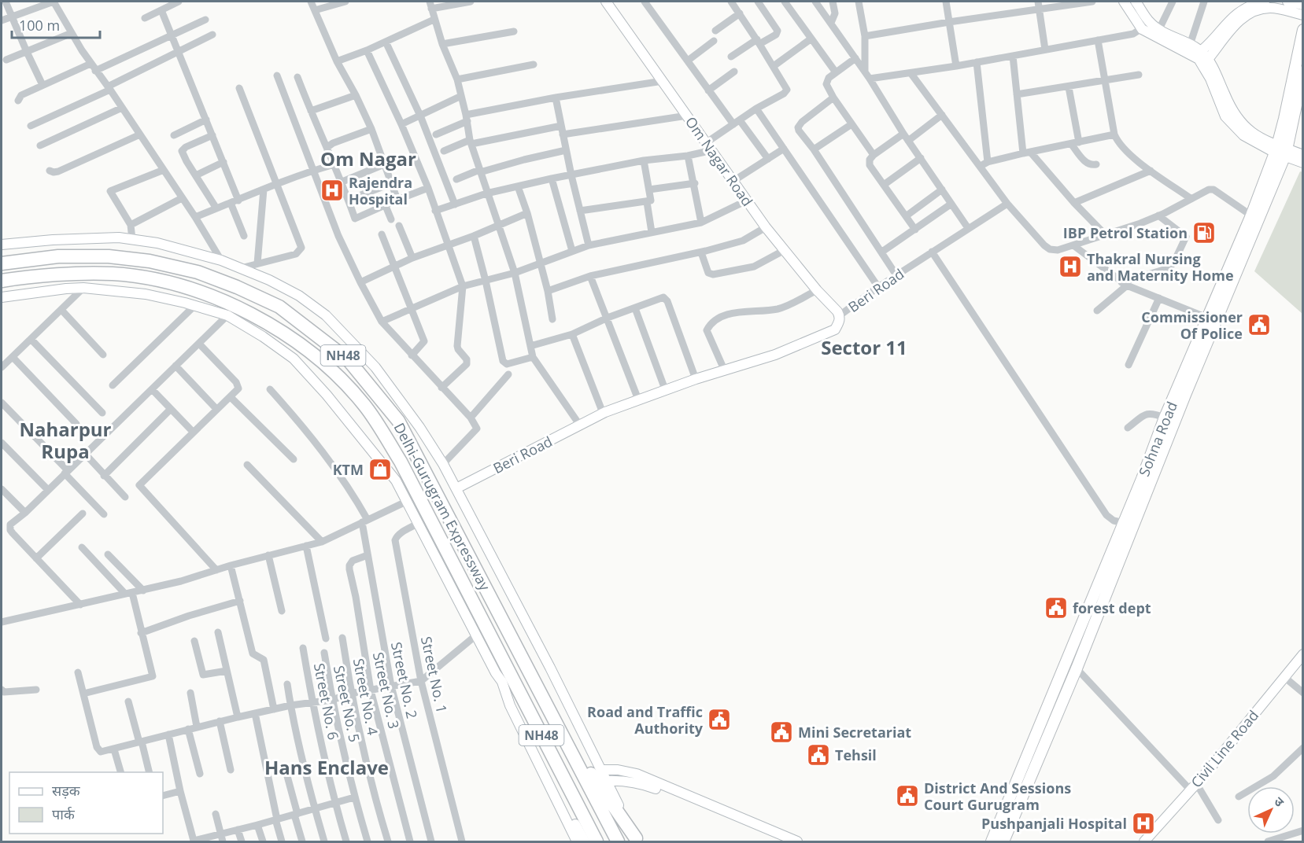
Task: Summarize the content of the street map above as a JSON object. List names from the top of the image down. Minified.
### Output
{"streets":{"highway":["NH48","Delhi-Gurugram Expressway"],"main road":["Om Nagar Road","Beri Road","Sohna Road","Civil Line Road"],"street":["Street No. 1","Street No. 2","Street No. 3","Street No. 4","Street No. 6","Street No. 5"]},"crossings":[["Om Nagar Road","Beri Road"],["Street No. 2","Street No. 3"]],"districts":["Om Nagar","Sector 11","Naharpur Rupa","Hans Enclave"],"places":{"hospital":["Rajendra Hospital","Thakral Nursing and Maternity Home","Pushpanjali Hospital"],"fuel station":["IBP Petrol Station"],"public building":["Commissioner Of Police","forest dept","Road and Traffic Authority","Mini Secretariat","Tehsil","District And Sessions Court Gurugram"],"shop":["KTM"]},"legend":["सड़क","पार्क"],"scale_bar":"100 m","north":"top right"}
